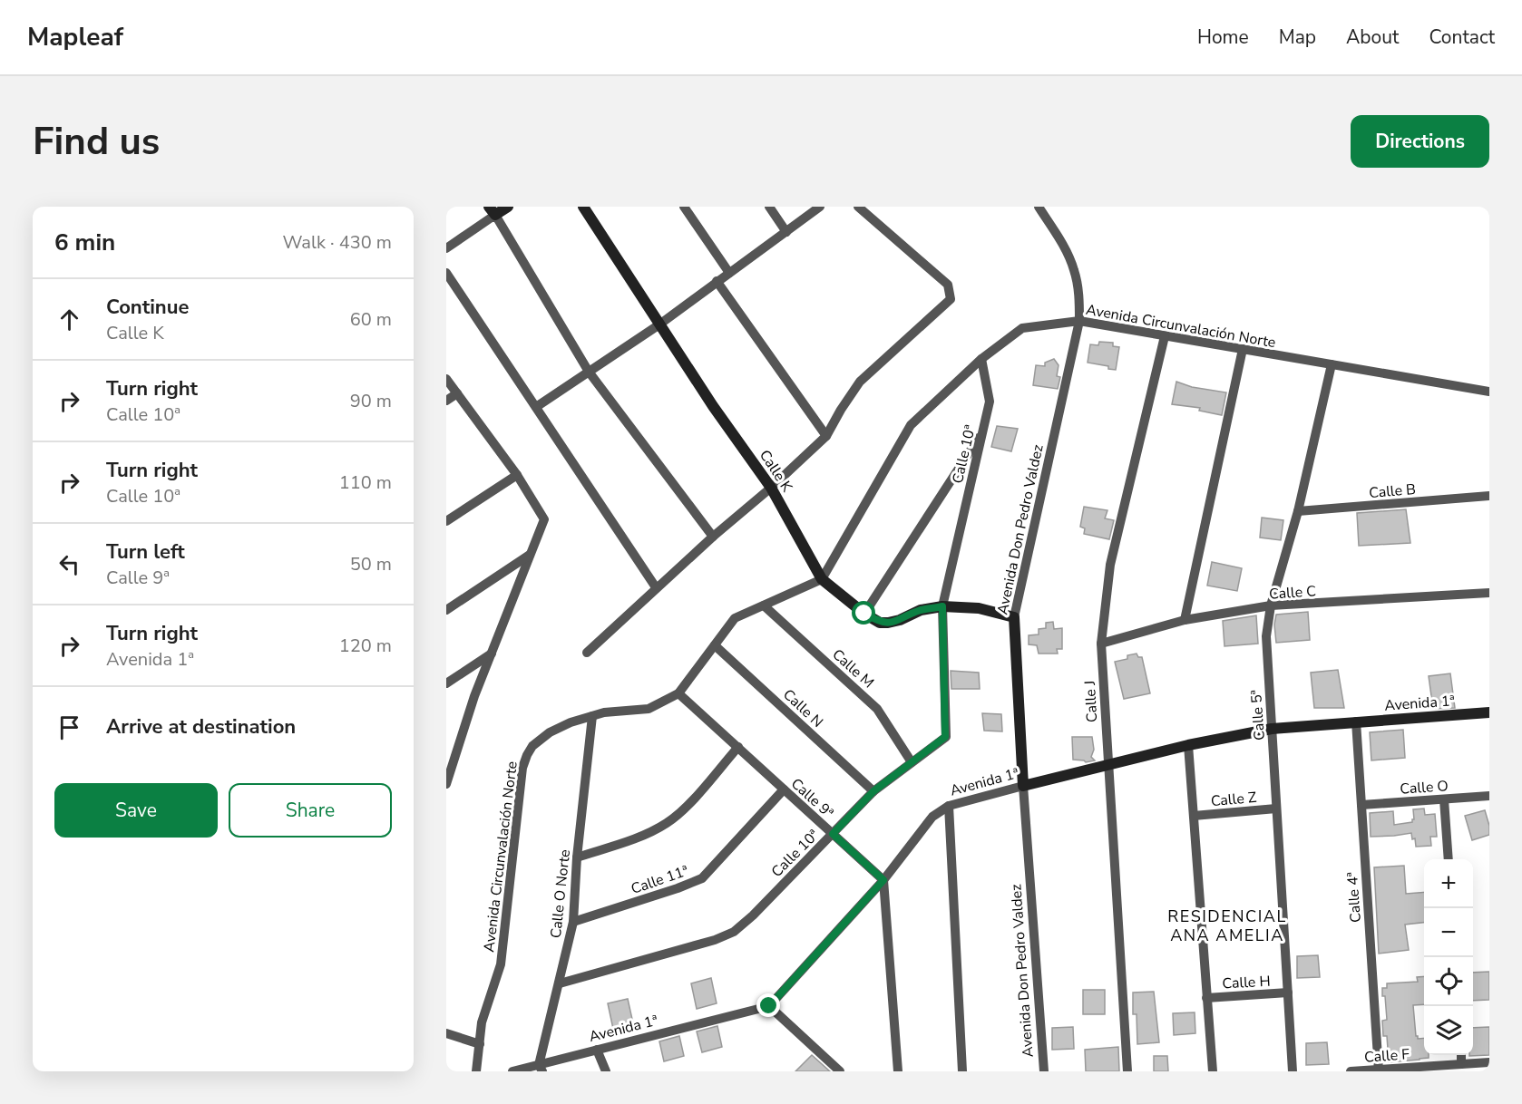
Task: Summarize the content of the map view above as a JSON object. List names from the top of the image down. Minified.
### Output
{"streets":{"street":["Avenida Circunvalación Norte","Calle 10ª","Calle K","Calle B","Avenida Don Pedro Valdez","Calle C","Calle M","Calle J","Avenida 1ª","Calle N","Calle 5ª","Calle O","Calle 9ª","Calle Z","Calle 11ª","Calle O Norte","Calle 4ª","Calle H","Calle F"]},"crossings":[["Avenida Circunvalación Norte","Calle 10ª"],["Avenida Circunvalación Norte","Calle K"],["Avenida Circunvalación Norte","Avenida Don Pedro Valdez"],["Avenida Circunvalación Norte","Calle M"],["Avenida Circunvalación Norte","Calle J"],["Avenida Circunvalación Norte","Calle N"],["Avenida Circunvalación Norte","Calle 5ª"],["Avenida Circunvalación Norte","Calle 9ª"],["Avenida Circunvalación Norte","Calle O Norte"],["Calle 10ª","Calle K"],["Calle 10ª","Calle M"],["Calle 10ª","Calle N"],["Calle 10ª","Calle 9ª"],["Calle 10ª","Calle O Norte"],["Calle K","Avenida Don Pedro Valdez"],["Calle B","Calle 5ª"],["Avenida Don Pedro Valdez","Avenida 1ª"],["Calle C","Calle J"],["Calle C","Calle 5ª"],["Calle J","Avenida 1ª"],["Avenida 1ª","Calle 5ª"],["Avenida 1ª","Calle 9ª"],["Avenida 1ª","Calle O Norte"],["Avenida 1ª","Calle 4ª"],["Calle 5ª","Calle Z"],["Calle 5ª","Calle H"],["Calle O","Calle 4ª"],["Calle 9ª","Calle 11ª"],["Calle 11ª","Calle O Norte"],["Calle 4ª","Calle F"]],"districts":["RESIDENCIAL ANA AMELIA"],"page":{"header":"Mapleaf","nav":["Home","Map","About","Contact"],"buttons":["Directions",["Save","Share"]],"title":"Find us","heading":["6 min","Walk · 430 m"],"list":[["Continue","Calle K","60 m"],["Turn right","Calle 10ª","90 m"],["Turn right","Calle 10ª","110 m"],["Turn left","Calle 9ª","50 m"],["Turn right","Avenida 1ª","120 m"],"Arrive at destination"],"map_buttons":["+","−"]}}
